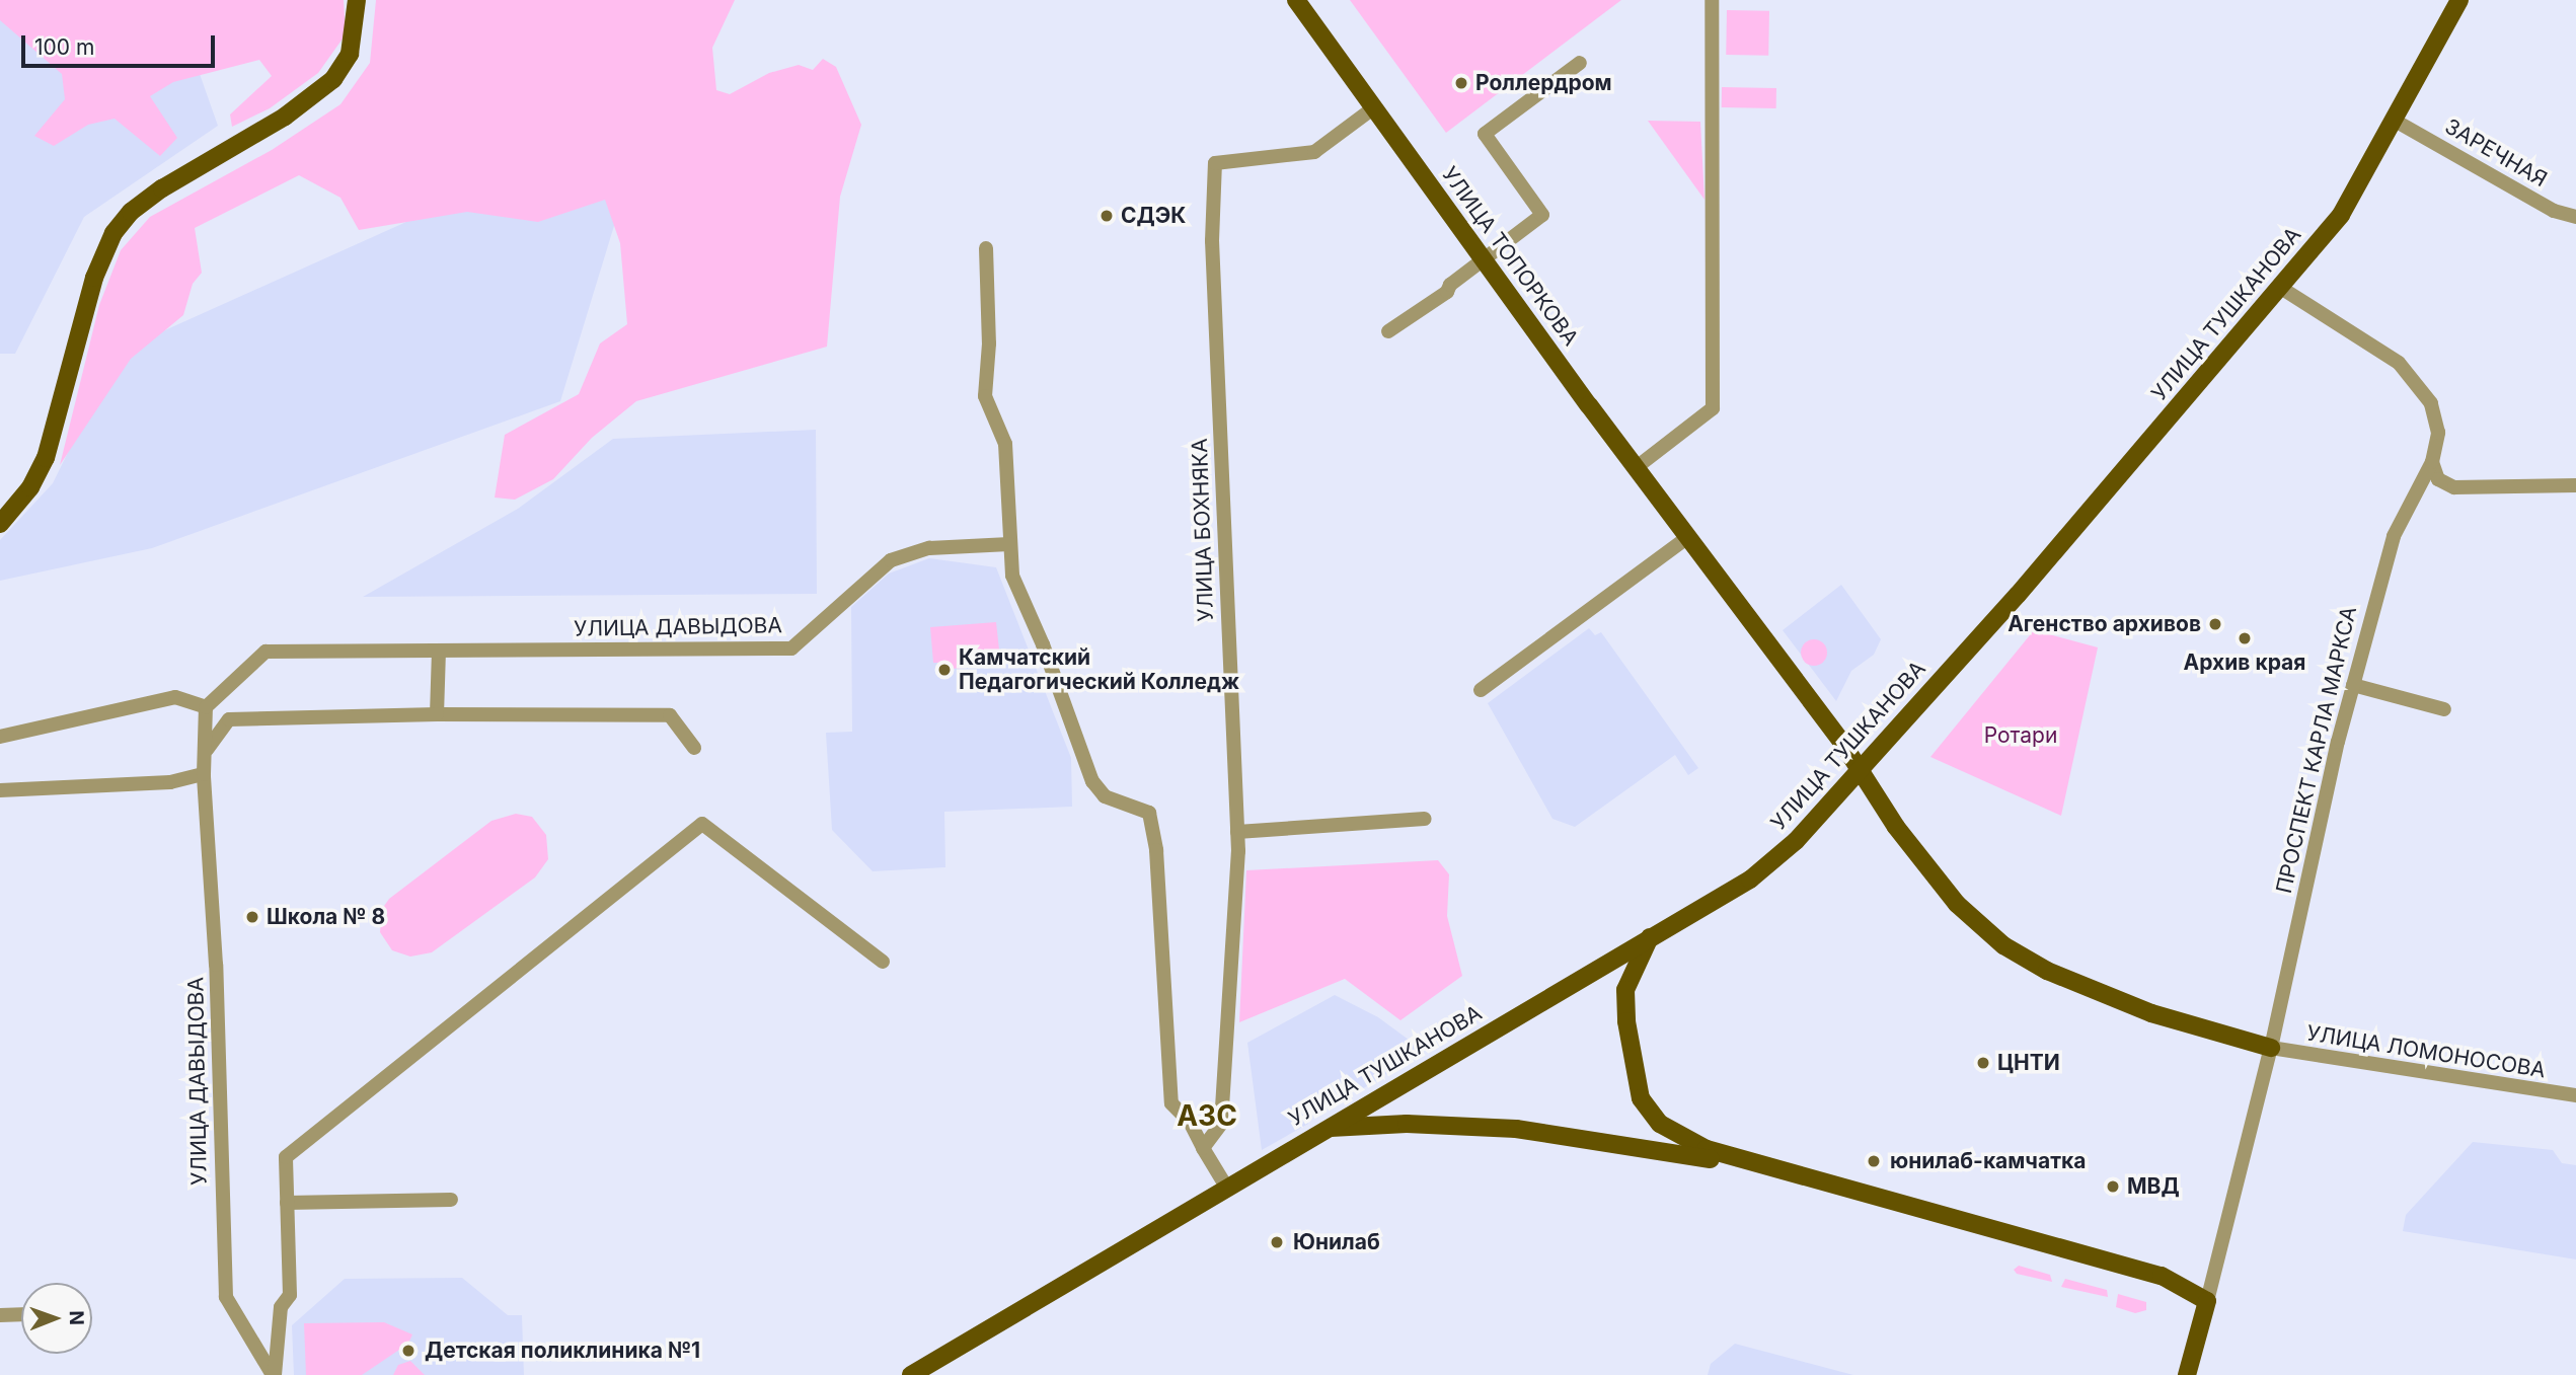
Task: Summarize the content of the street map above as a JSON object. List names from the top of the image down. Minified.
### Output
{"streets":{"main road":["УЛИЦА ТОПОРКОВА","УЛИЦА ТУШКАНОВА","ПРОСПЕКТ КАРЛА МАРКСА"],"street":["ЗАРЕЧНАЯ","УЛИЦА БОХНЯКА","УЛИЦА ДАВЫДОВА","УЛИЦА ЛОМОНОСОВА"]},"crossings":[["ЗАРЕЧНАЯ","УЛИЦА ТУШКАНОВА"],["УЛИЦА ТОПОРКОВА","УЛИЦА ТУШКАНОВА"],["УЛИЦА ТОПОРКОВА","УЛИЦА БОХНЯКА"],["УЛИЦА ТОПОРКОВА","ПРОСПЕКТ КАРЛА МАРКСА"],["УЛИЦА ТОПОРКОВА","УЛИЦА ЛОМОНОСОВА"],["УЛИЦА ТУШКАНОВА","ПРОСПЕКТ КАРЛА МАРКСА"],["ПРОСПЕКТ КАРЛА МАРКСА","УЛИЦА ЛОМОНОСОВА"]],"districts":["АЗС"],"parks":["Ротари"],"places":["Роллердром","СДЭК","Агенство архивов","Архив края","Камчатский Педагогический Колледж","Школа № 8","ЦНТИ","юнилаб-камчатка","МВД","Юнилаб","Детская поликлиника №1"],"scale_bar":"100 m","north":"right"}
